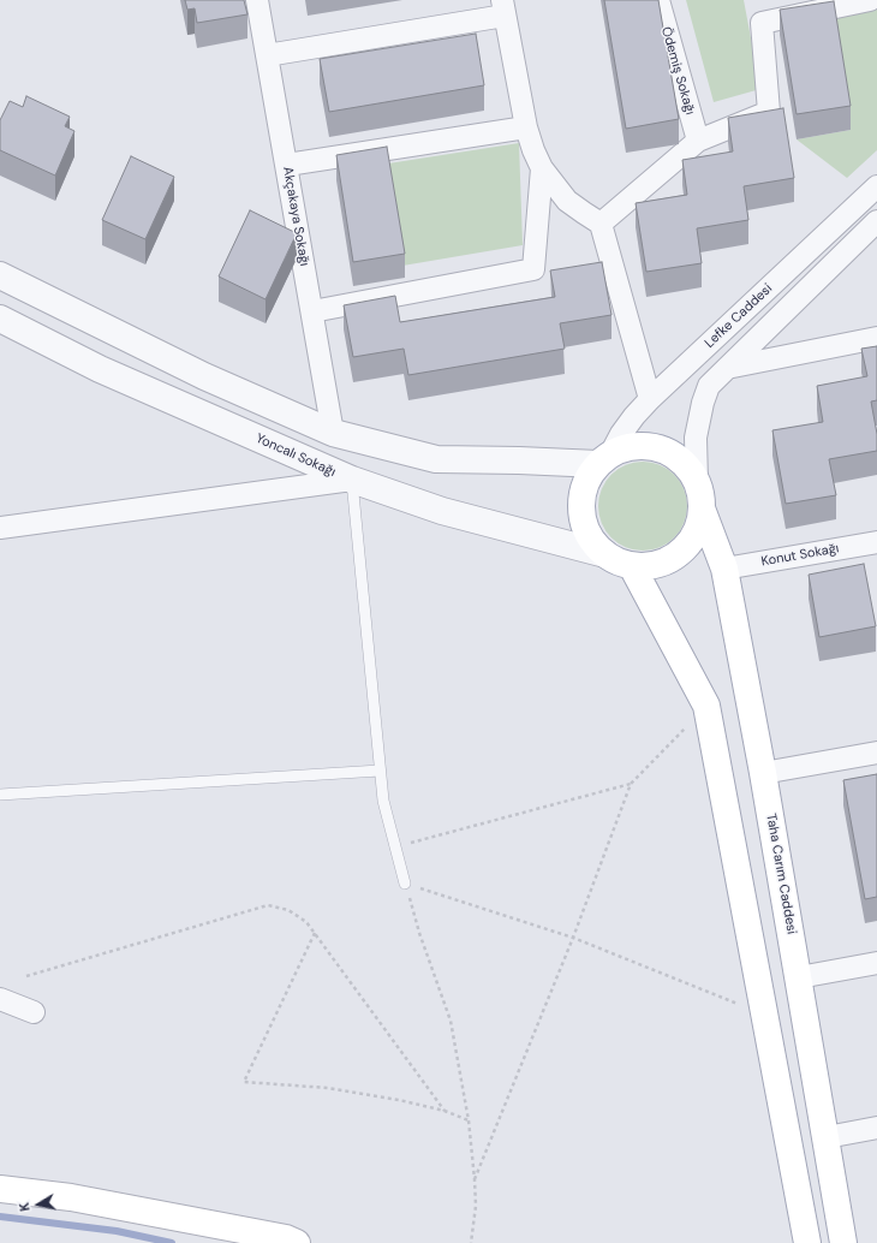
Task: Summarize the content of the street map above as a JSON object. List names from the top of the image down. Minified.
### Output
{"streets":{"main road":["Taha Carım Caddesi"],"street":["Ödemiş Sokağı","Akçakaya Sokağı","Lefke Caddesi","Yoncalı Sokağı","Konut Sokağı"]},"crossings":[["Lefke Caddesi","Yoncalı Sokağı"],["Lefke Caddesi","Taha Carım Caddesi"],["Yoncalı Sokağı","Taha Carım Caddesi"],["Konut Sokağı","Taha Carım Caddesi"]],"north":"left"}
